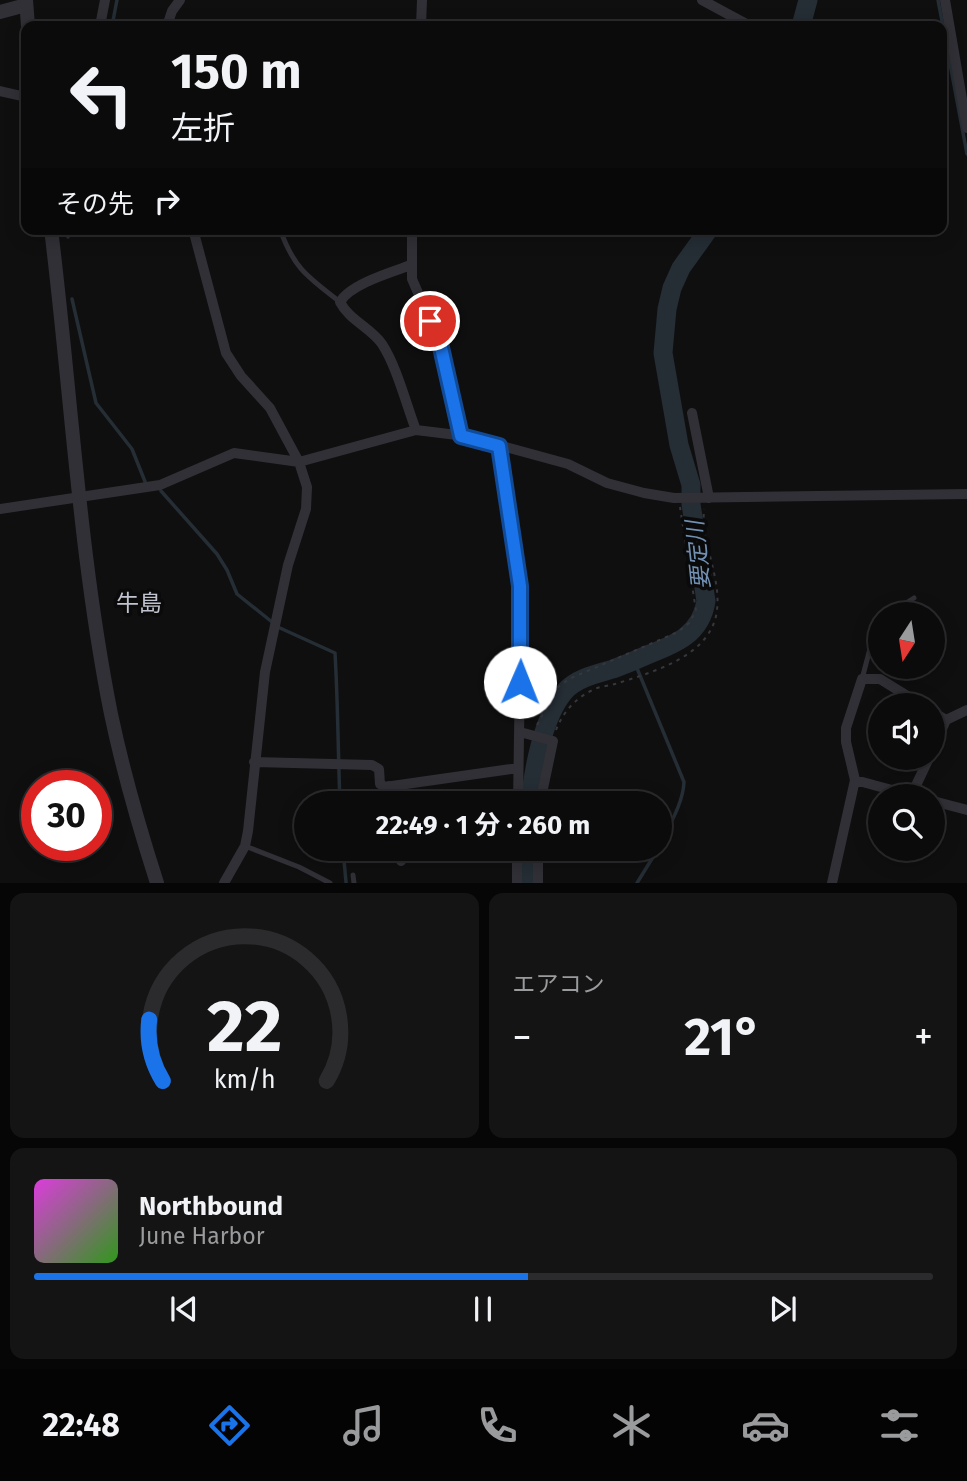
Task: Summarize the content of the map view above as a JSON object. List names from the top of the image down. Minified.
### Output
{"districts":["牛島"],"water":["要定川"],"north":"bottom","page":{"turn":["150 m","左折"],"then":"その先","limit":"30","trip":"22:49 · 1 分 · 260 m","tile":"エアコン","heat":["−","21°","+"],"song":["Northbound","June Harbor"],"tabs":"22:48","gauge":["22","km/h"]}}
